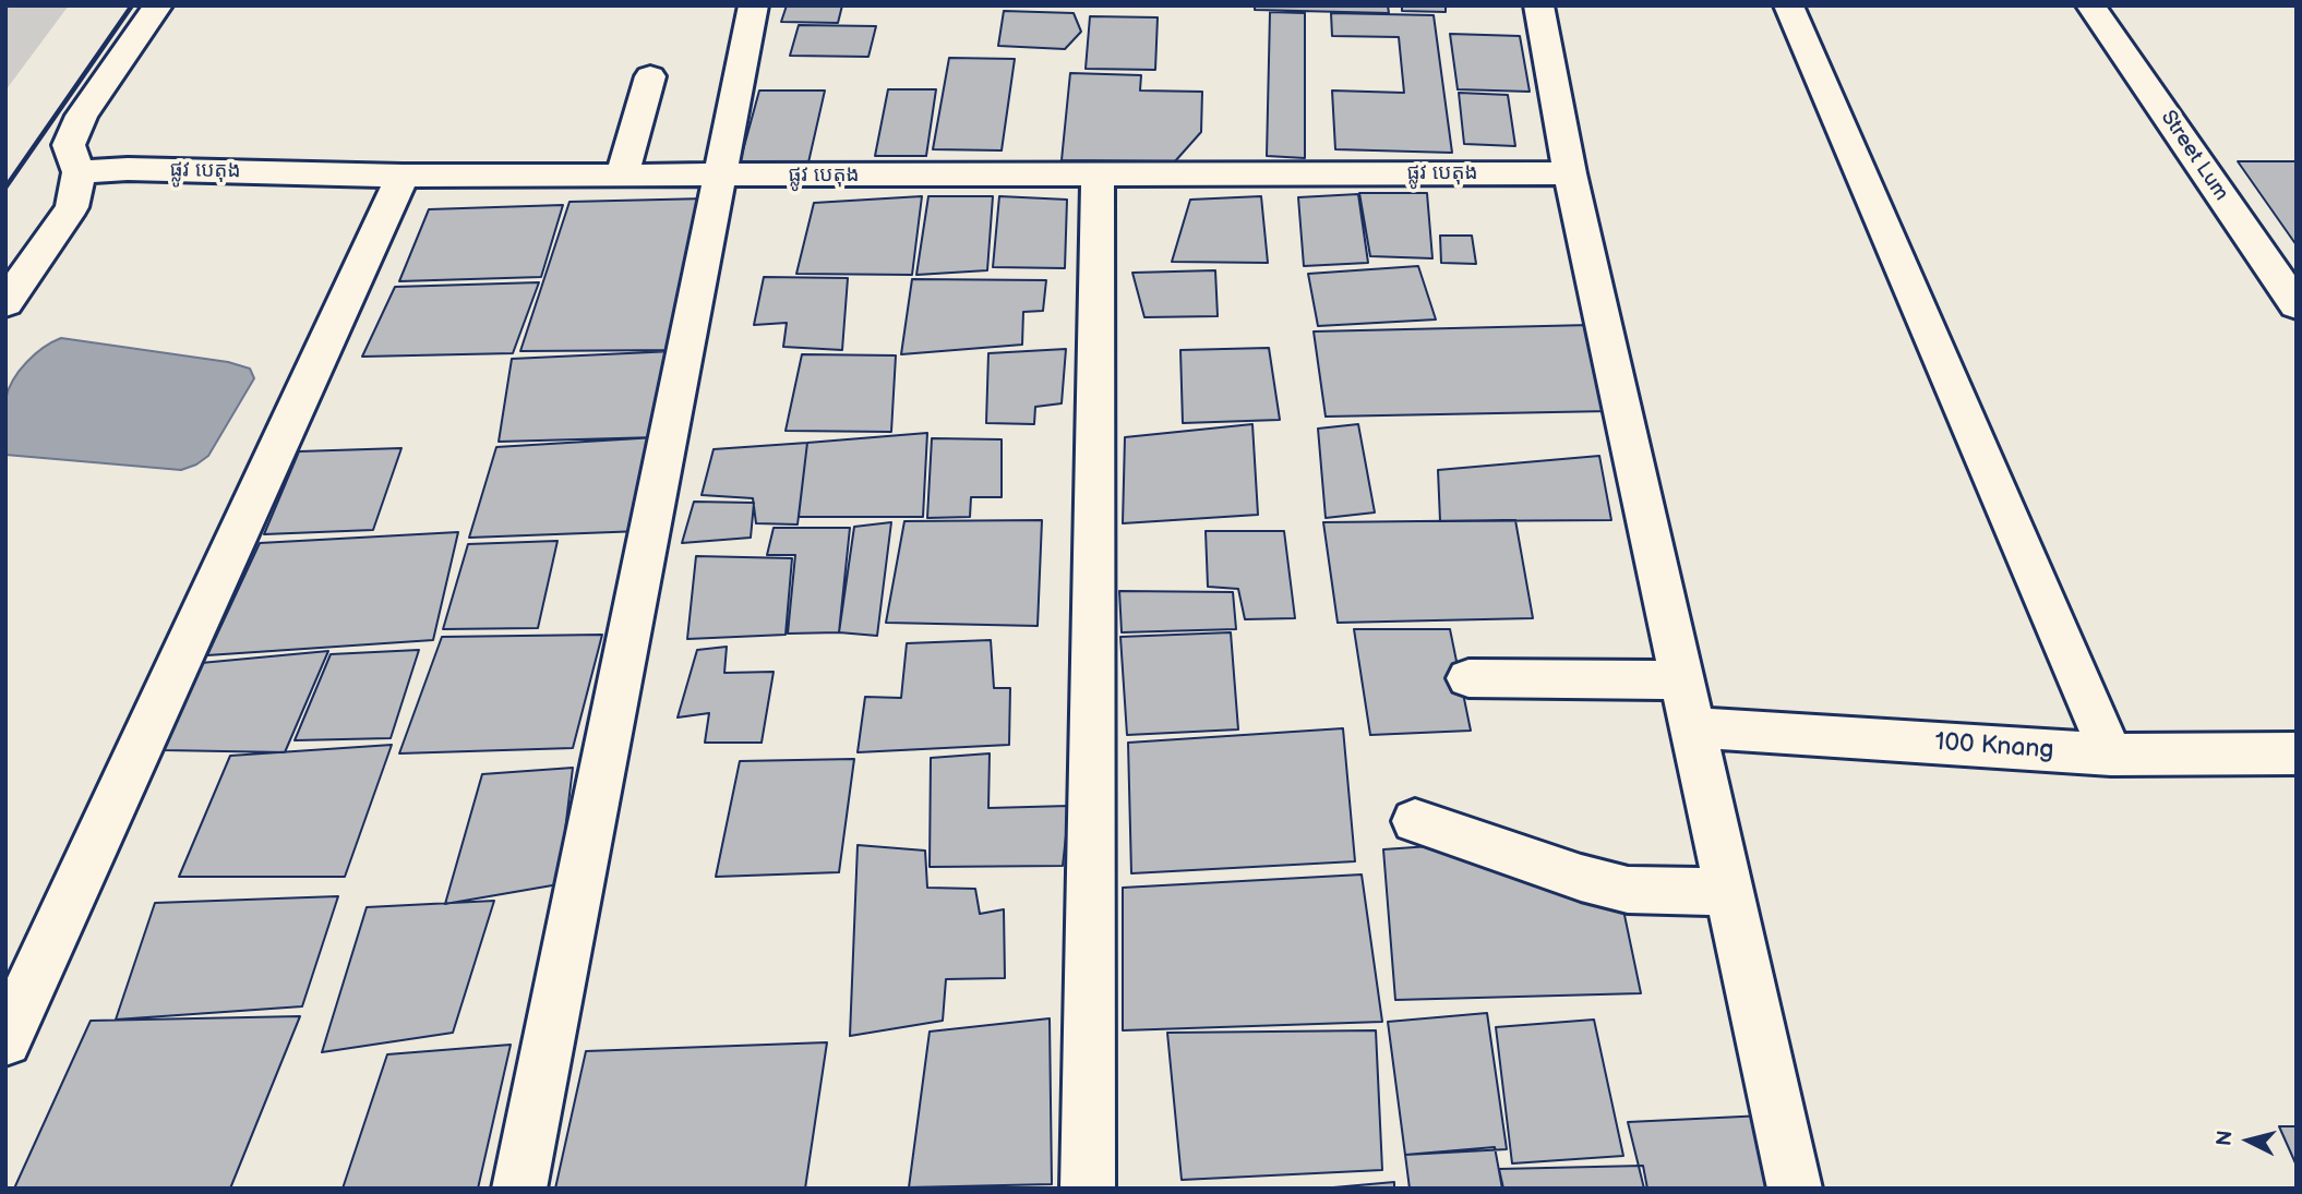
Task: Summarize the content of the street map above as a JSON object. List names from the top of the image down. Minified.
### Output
{"streets":{"street":["Street Lum","ផ្លូវ បេតុង","100 Knang"]},"north":"left"}
